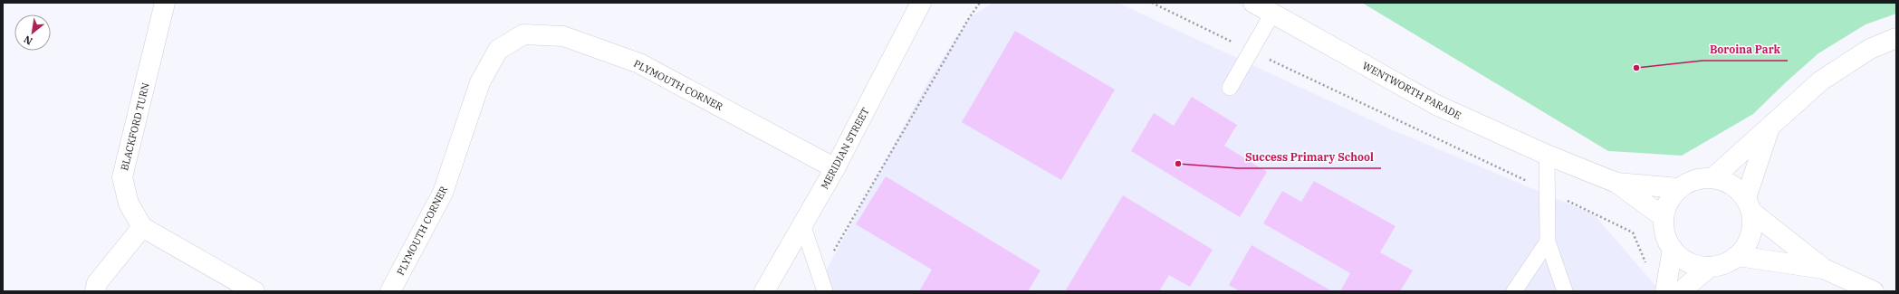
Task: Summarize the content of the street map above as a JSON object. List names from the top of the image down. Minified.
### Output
{"streets":{"street":["PLYMOUTH CORNER","WENTWORTH PARADE","BLACKFORD TURN","MERIDIAN STREET"]},"crossings":[["PLYMOUTH CORNER","MERIDIAN STREET"]],"places":["Boroina Park","Success Primary School"],"north":"bottom left"}
